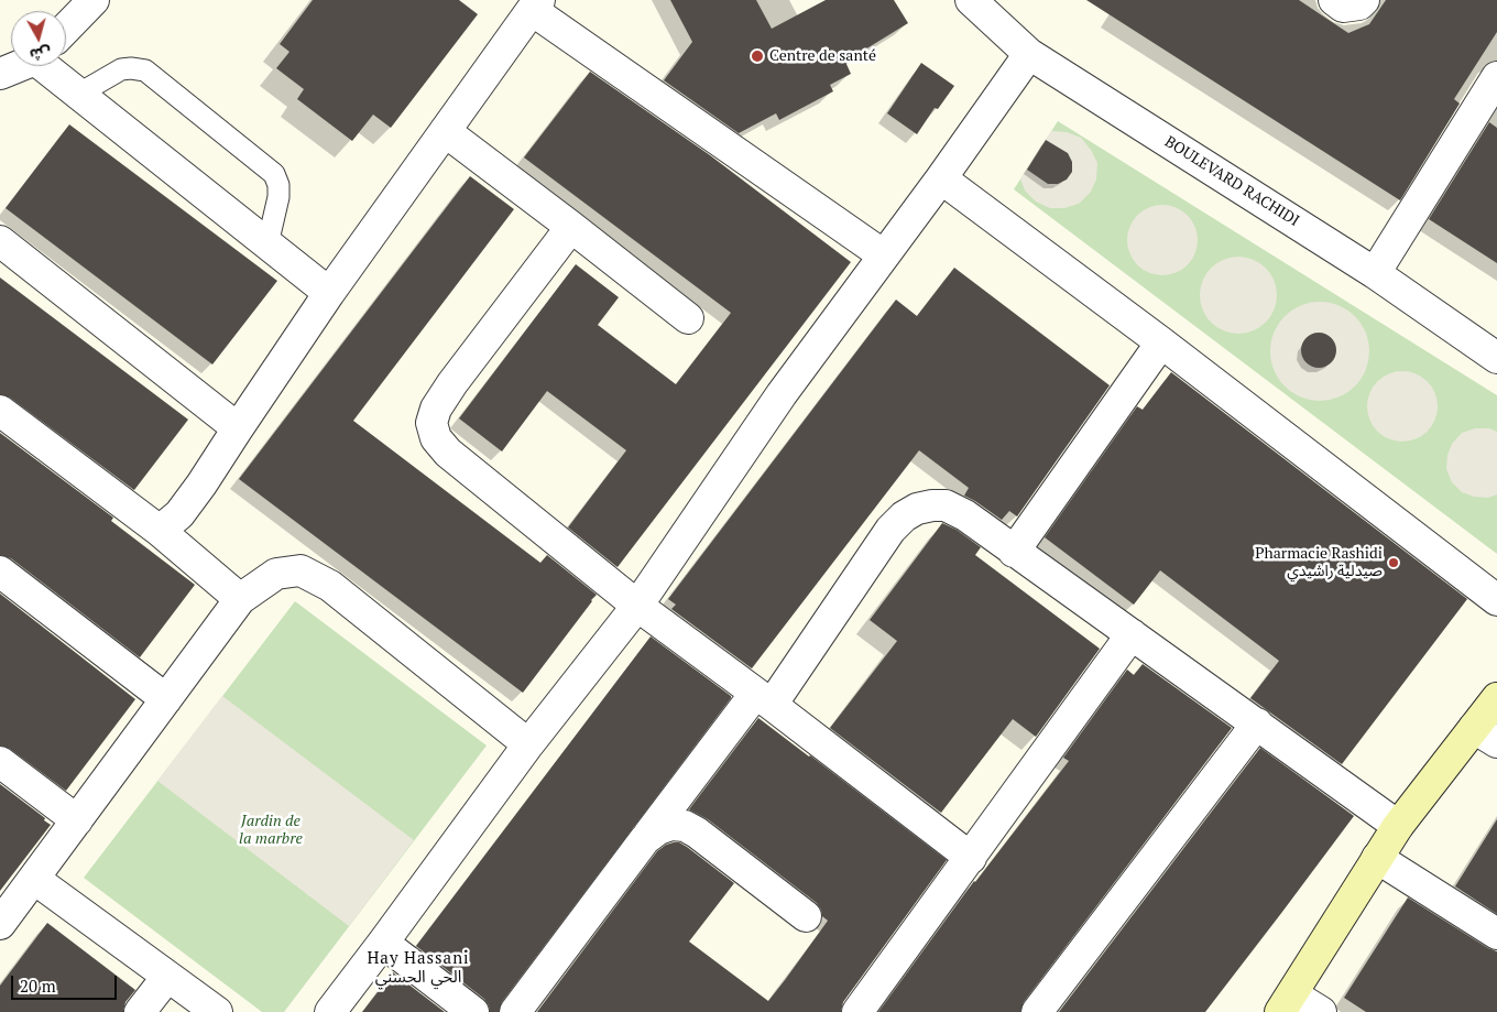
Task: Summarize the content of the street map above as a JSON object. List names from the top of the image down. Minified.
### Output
{"streets":{"street":["BOULEVARD RACHIDI"]},"districts":["Hay Hassani الحي الحسني"],"parks":["Jardin de la marbre"],"places":["Centre de santé","Pharmacie Rashidi صيدلية راشيدي"],"scale_bar":"20 m","north":"bottom"}
